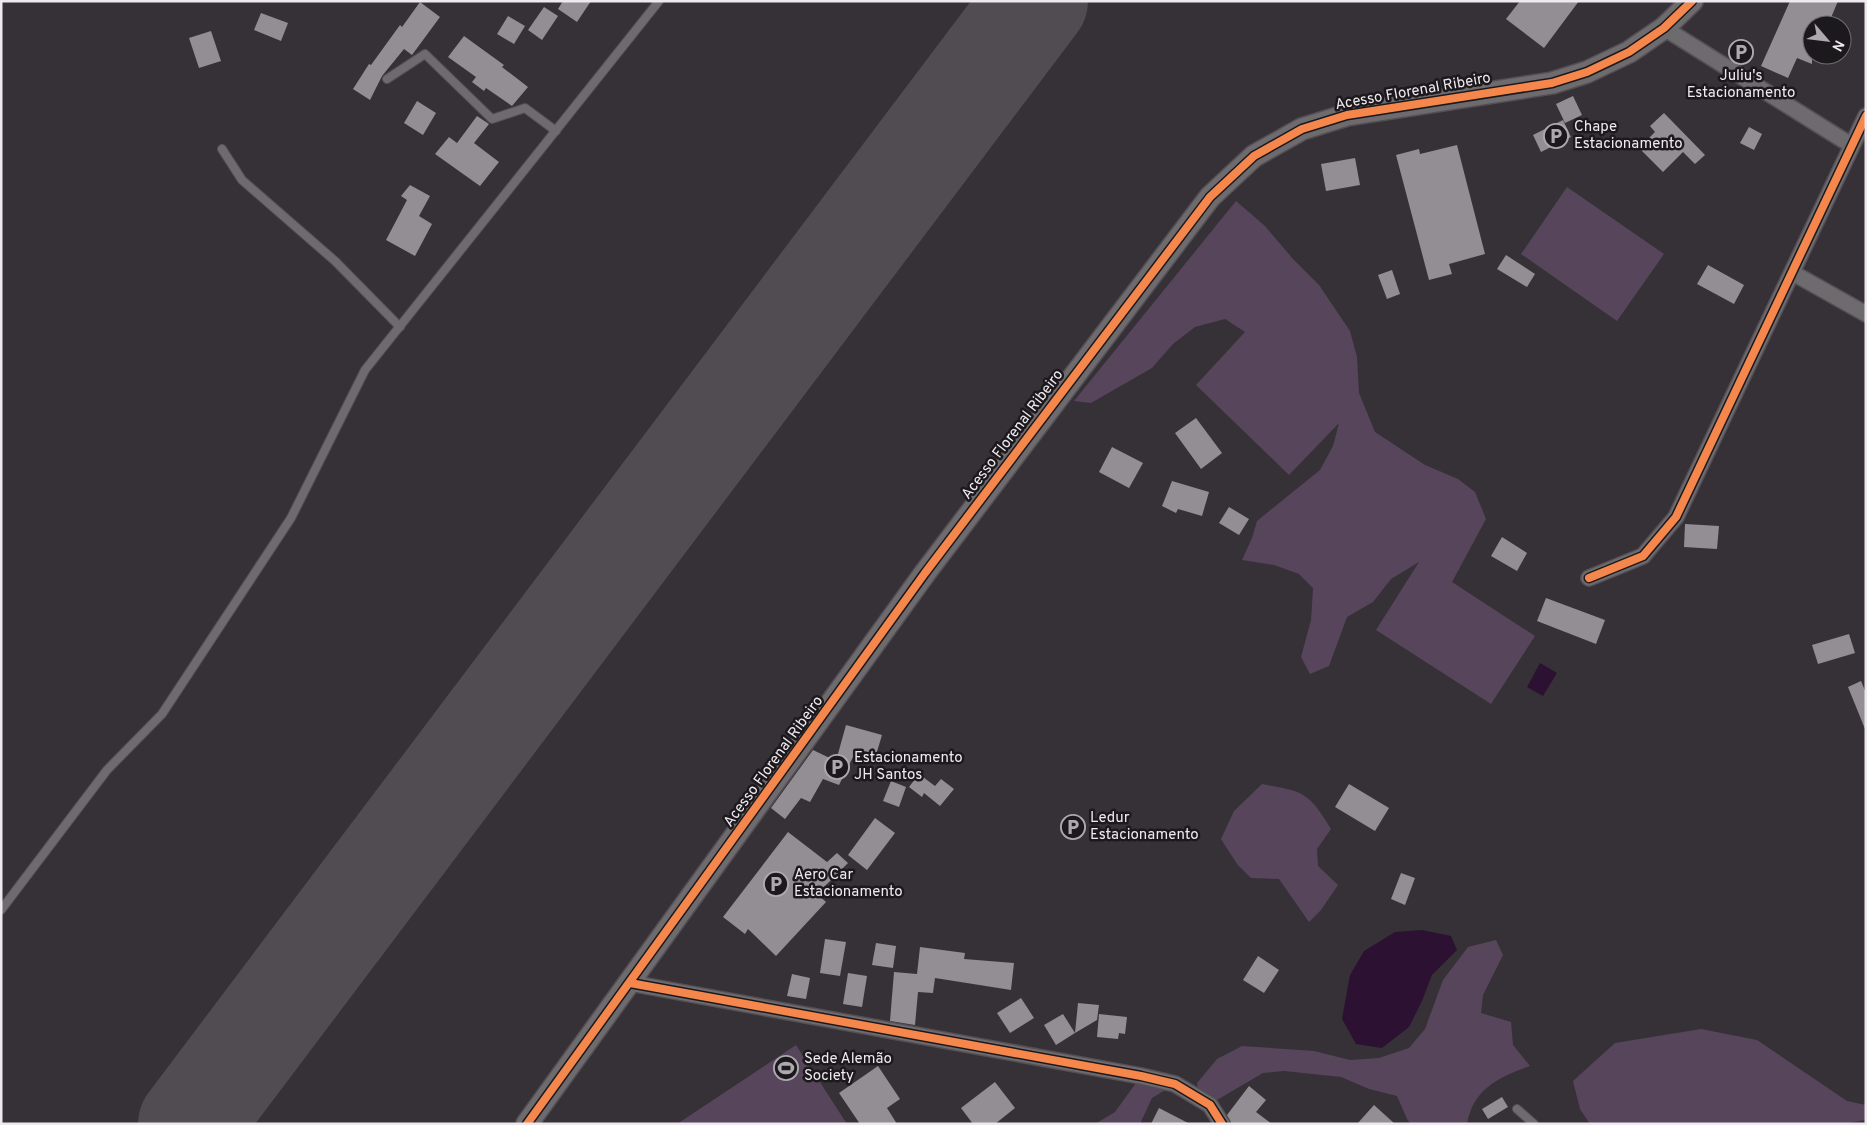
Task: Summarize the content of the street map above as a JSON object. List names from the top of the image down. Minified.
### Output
{"streets":{"street":["Acesso Florenal Ribeiro"]},"places":{"parking":["Juliu's Estacionamento","Chape Estacionamento","Estacionamento JH Santos","Ledur Estacionamento","Aero Car Estacionamento"],"sports":["Sede Alemão Society"]},"north":"bottom right"}
